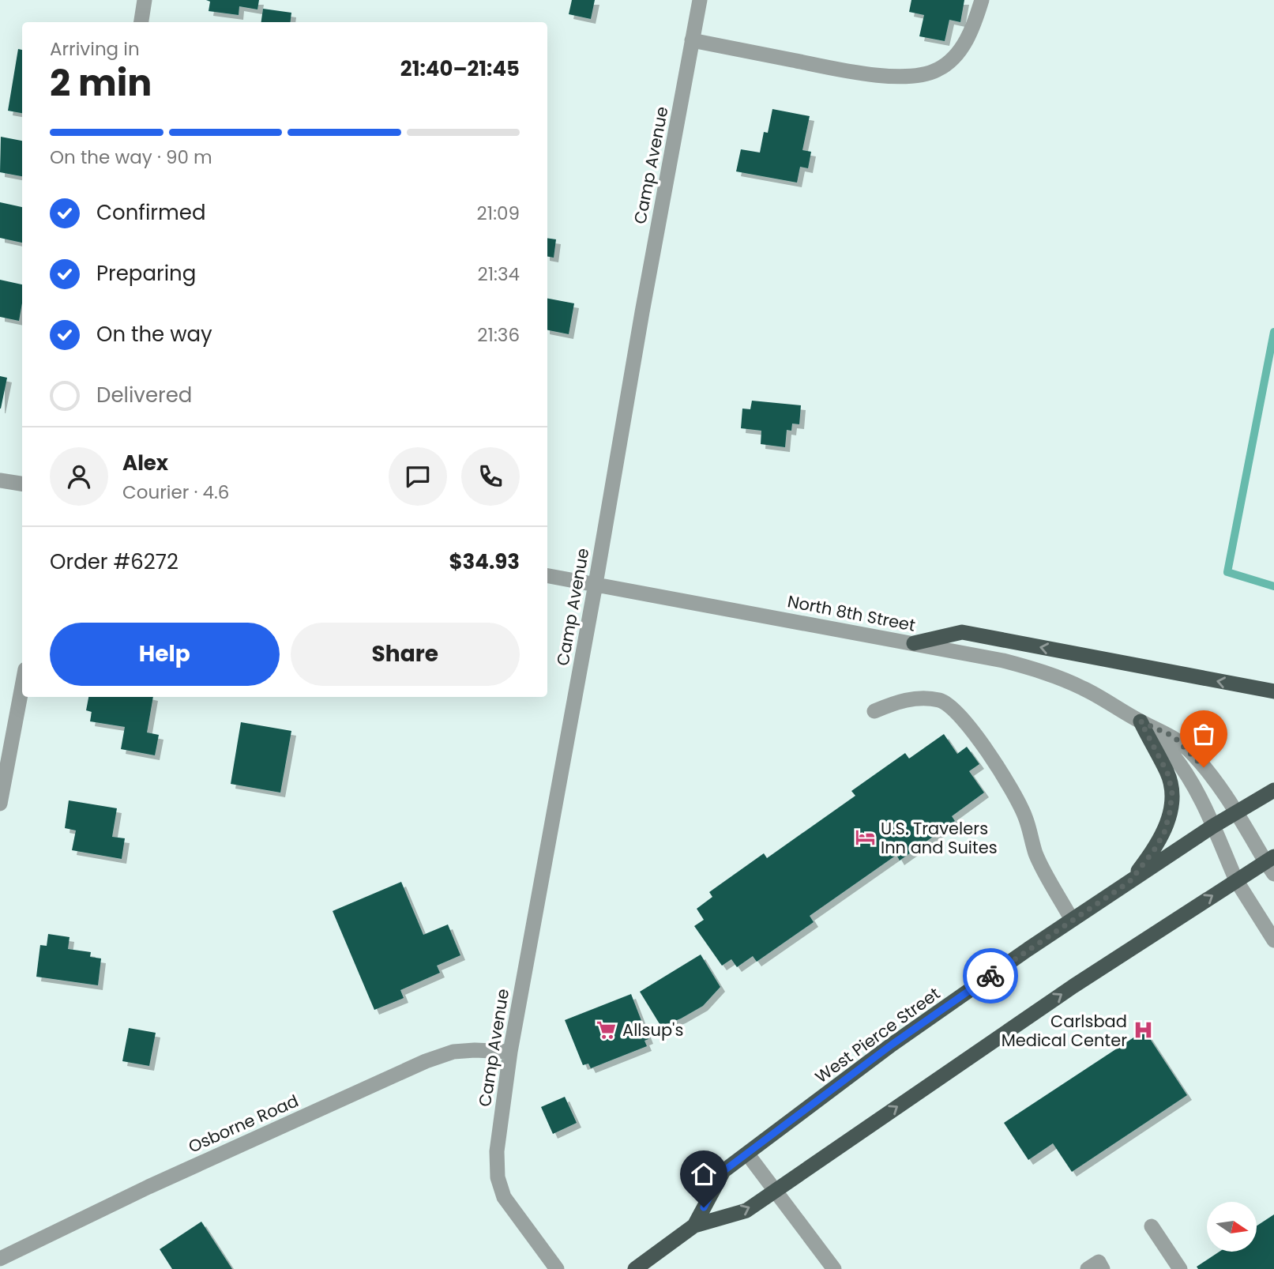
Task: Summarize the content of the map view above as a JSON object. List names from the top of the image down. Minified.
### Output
{"streets":{"highway":["West Pierce Street"],"street":["Camp Avenue","North 8th Street","Osborne Road"]},"crossings":[["Camp Avenue","North 8th Street"],["Camp Avenue","Osborne Road"],["North 8th Street","West Pierce Street"]],"places":{"hotel":["U.S. Travelers Inn and Suites"],"supermarket":["Allsup's"],"hospital":["Carlsbad Medical Center"]},"north":"right","page":{"heading":["2 min","Arriving in","21:40–21:45"],"panel":["Alex","Courier · 4.6","Order #6272","$34.93"],"bar":"On the way · 90 m","list":[["Confirmed","21:09"],["Preparing","21:34"],["On the way","21:36"],"Delivered"],"buttons":["Help","Share"]}}
